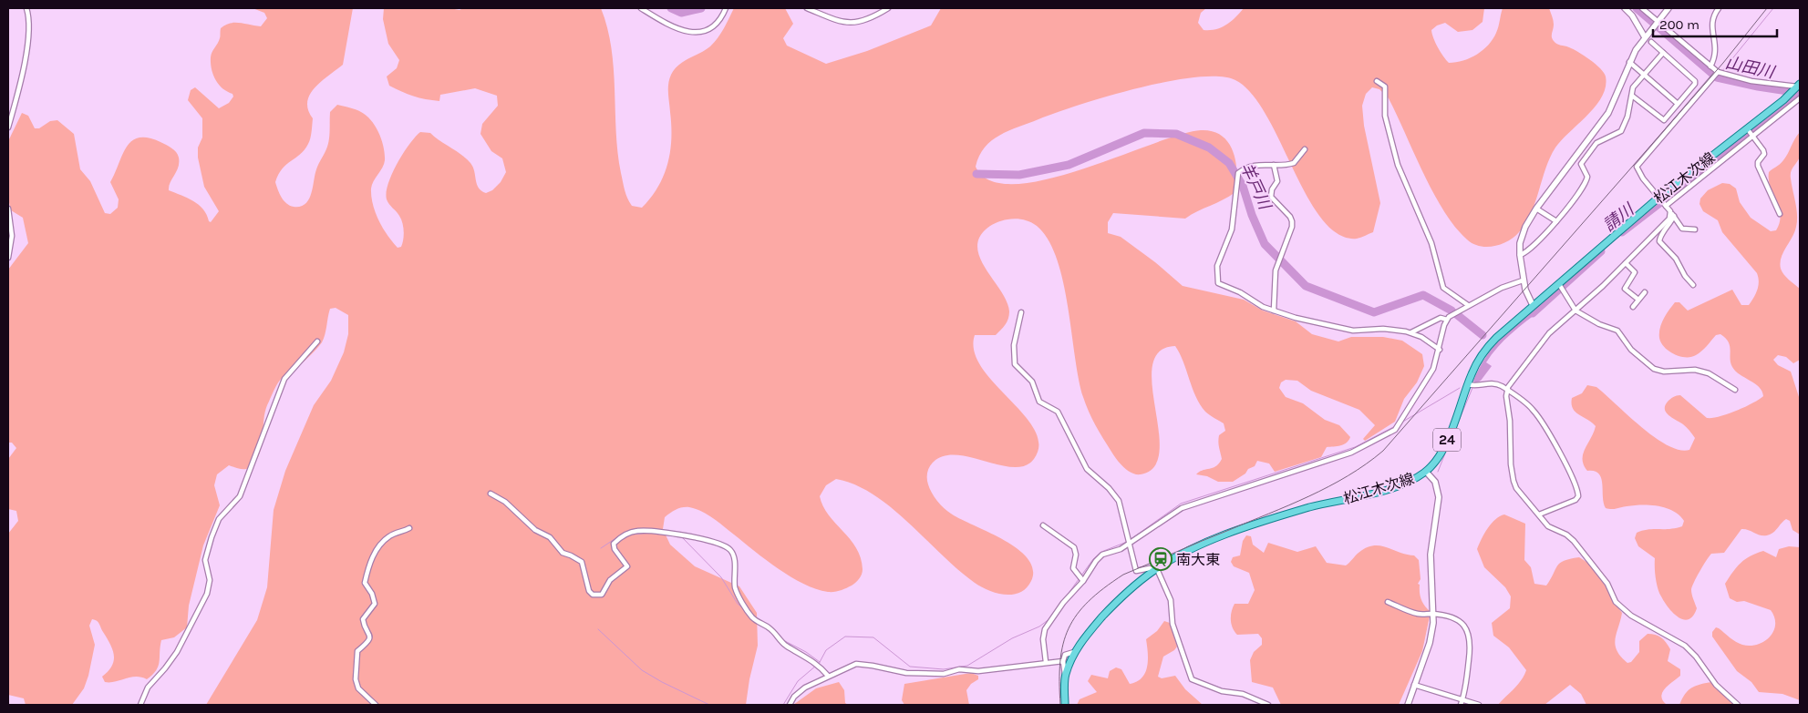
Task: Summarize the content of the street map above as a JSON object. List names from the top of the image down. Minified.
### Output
{"streets":{"main road":["松江木次線","24"]},"water":["山田川","羊戸川","請川"],"places":{"station":["南大東"]},"scale_bar":"200 m"}
